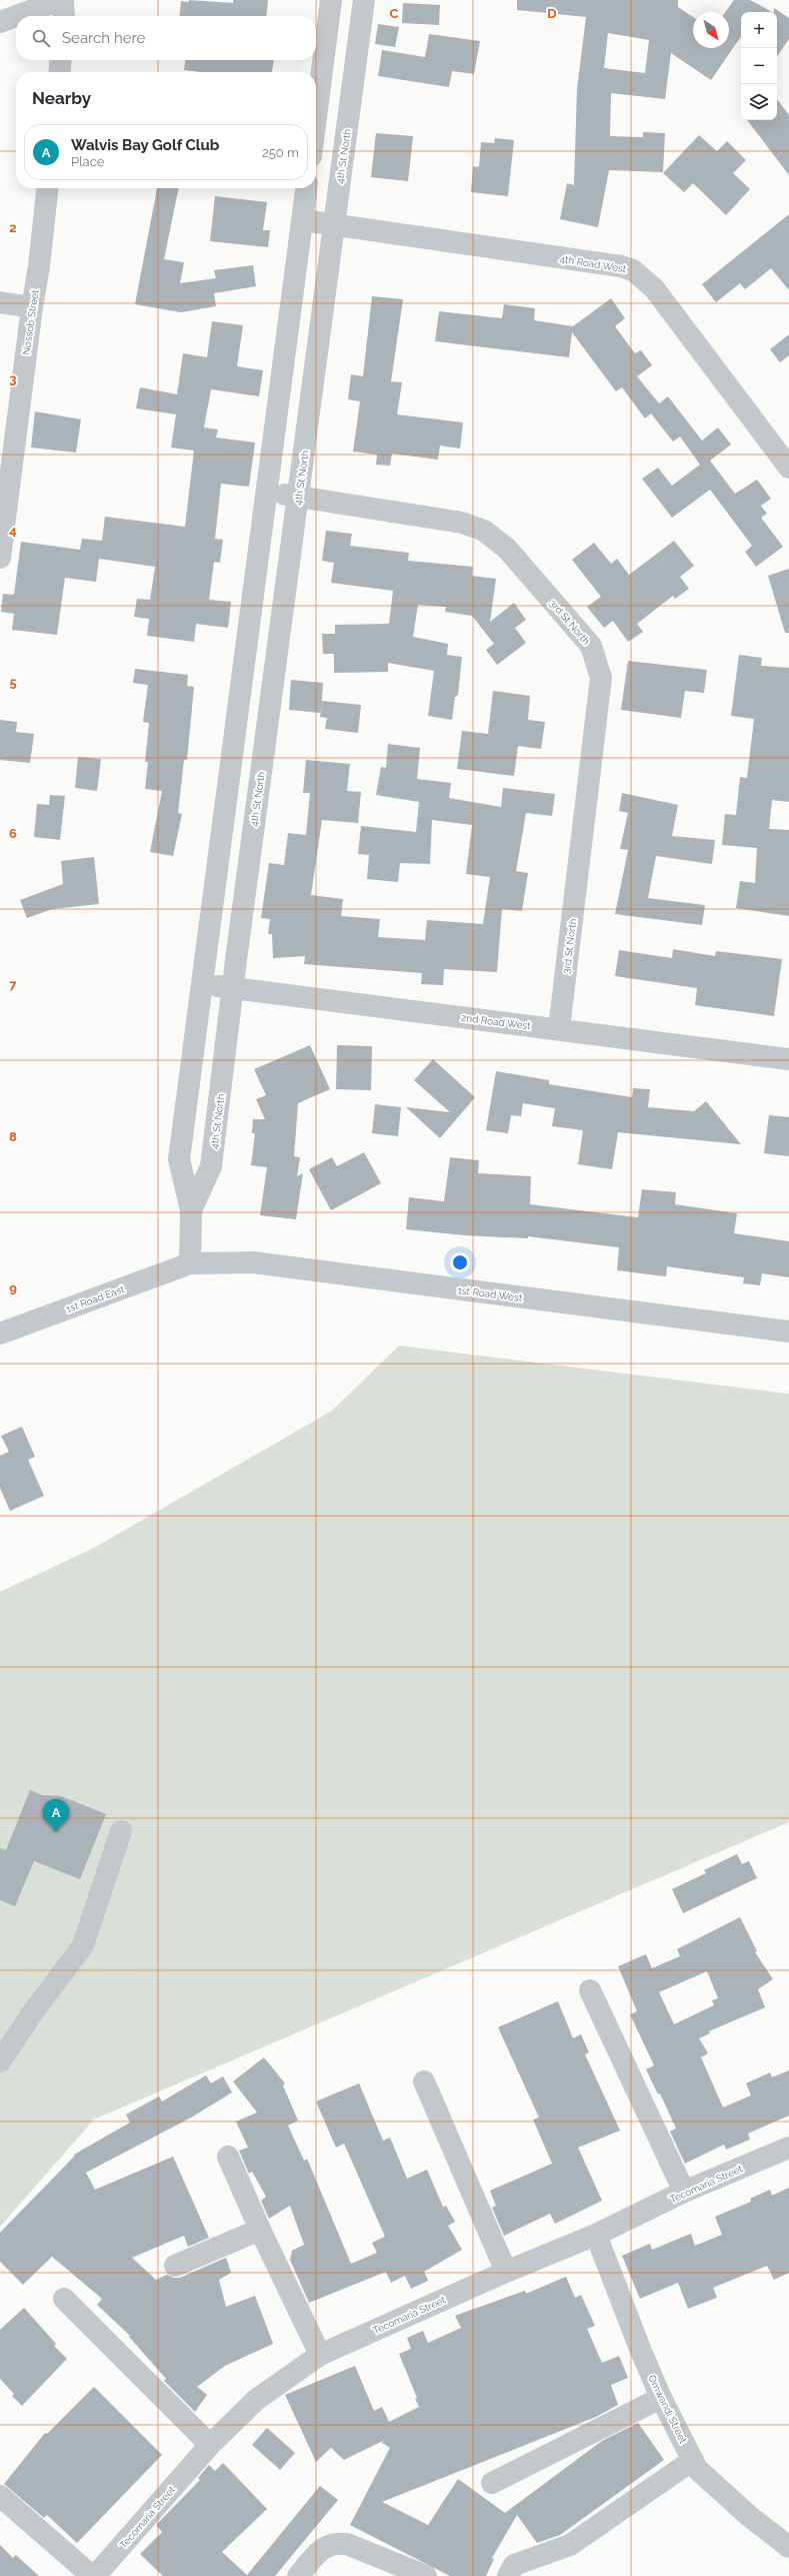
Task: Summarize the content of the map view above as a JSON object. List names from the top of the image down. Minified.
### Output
{"streets":{"street":["4th St North","4th Road West","Nossob Street","3rd St North","2nd Road West","1st Road West","1st Road East","Tecomaria Street","Omwandi Street"]},"crossings":[["4th St North","4th Road West"],["4th St North","3rd St North"],["4th St North","2nd Road West"],["3rd St North","2nd Road West"],["1st Road West","1st Road East"],["Tecomaria Street","Omwandi Street"]],"north":"bottom right","page":{"map_buttons":["+","−"],"search":"Search here","heading":"Nearby","list":[{"mark":"A","name":"Walvis Bay Golf Club","note":"Place","value":"250 m"}],"pins":"A"},"grid":{"columns":["C","D"],"rows":["2","3","4","5","6","7","8","9"]}}
